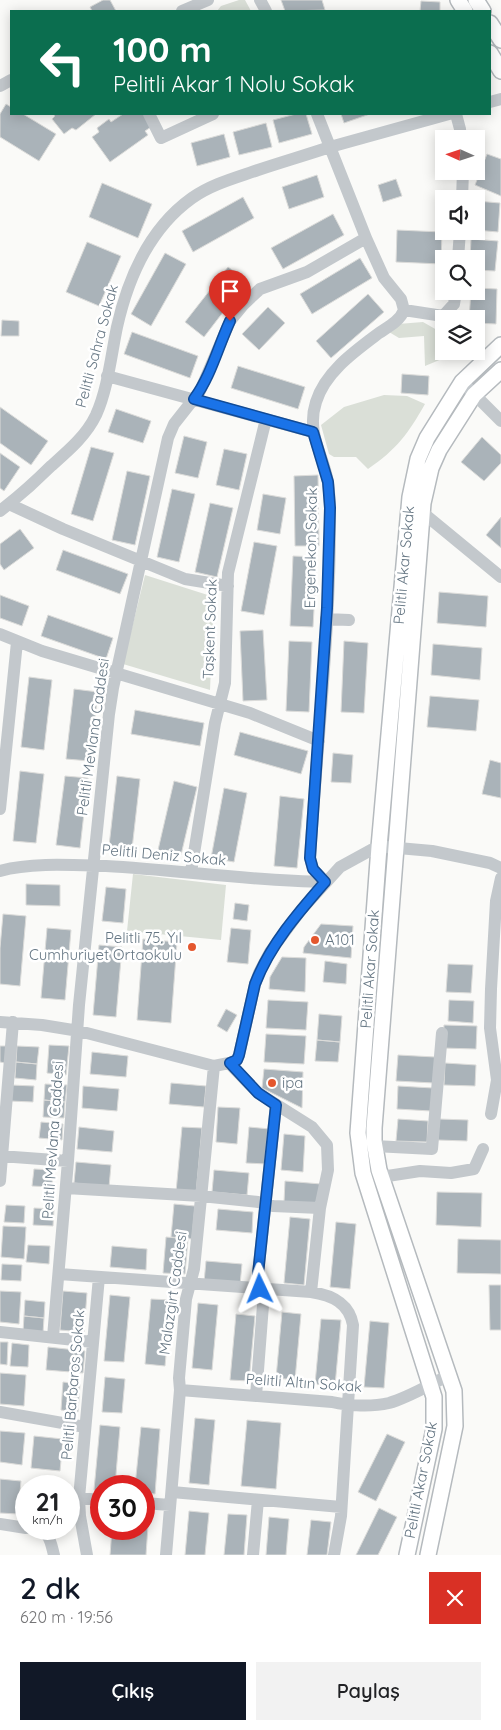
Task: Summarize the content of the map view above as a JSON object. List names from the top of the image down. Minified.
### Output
{"streets":{"main road":["Pelitli Akar Sokak"],"street":["Pelitli Sahra Sokak","Ergenekon Sokak","Taşkent Sokak","Pelitli Mevlana Caddesi","Pelitli Deniz Sokak","Malazgirt Caddesi","Pelitli Altın Sokak","Pelitli Barbaros Sokak"]},"crossings":[["Ergenekon Sokak","Pelitli Deniz Sokak"],["Pelitli Akar Sokak","Pelitli Altın Sokak"],["Taşkent Sokak","Pelitli Deniz Sokak"],["Pelitli Mevlana Caddesi","Pelitli Deniz Sokak"],["Malazgirt Caddesi","Pelitli Altın Sokak"]],"places":["A101","Pelitli 75. Yıl Cumhuriyet Ortaokulu","ipa"],"north":"left","page":{"turn":["100 m","Pelitli Akar 1 Nolu Sokak"],"speed":"21 km/h","limit":"30","heading":["2 dk","620 m · 19:56"],"buttons":["Çıkış","Paylaş"]}}
